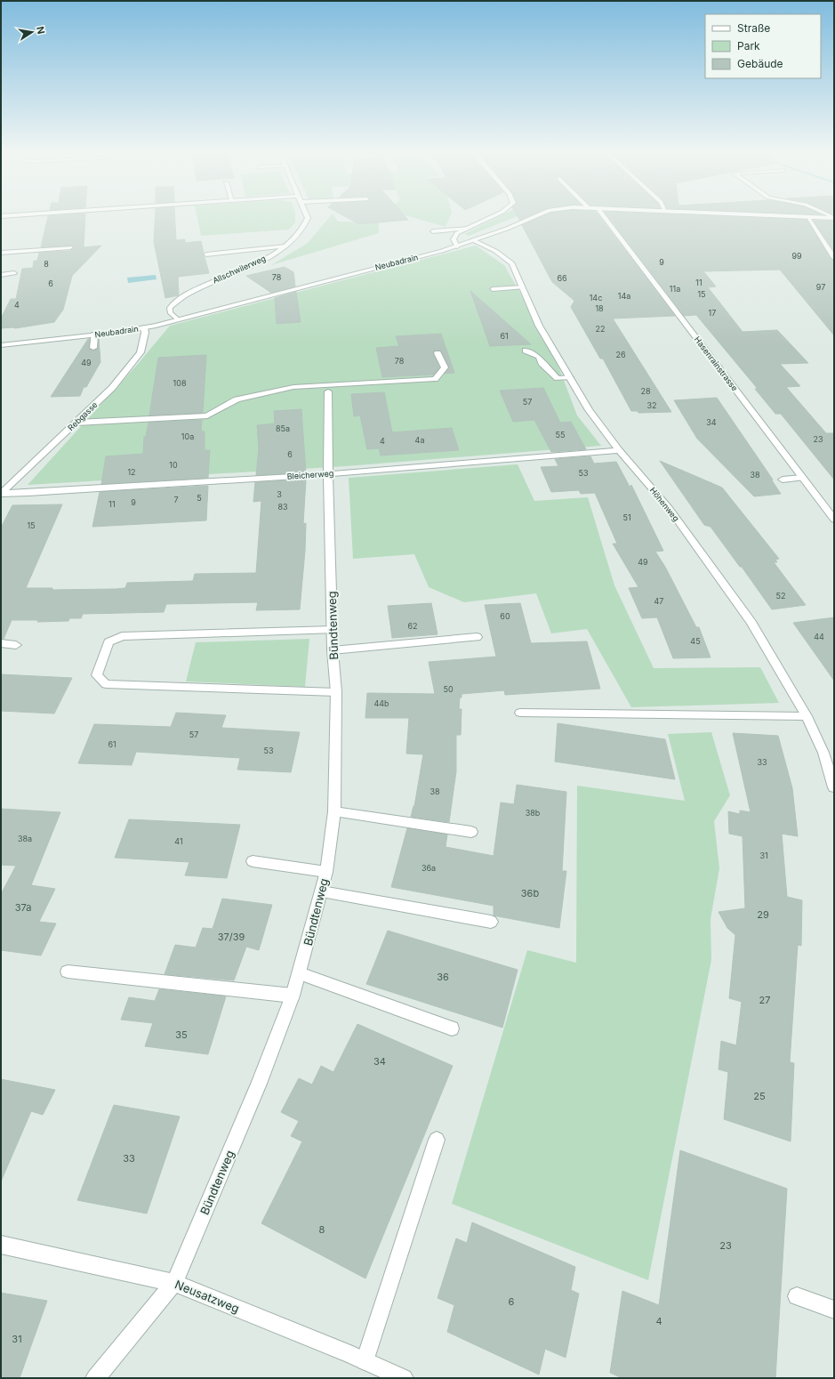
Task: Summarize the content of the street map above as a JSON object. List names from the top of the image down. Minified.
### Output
{"streets":{"street":["Neubadrain","Allschwilerweg","Hasenrainstrasse","Rebgasse","Bleicherweg","Höhenweg","Bündtenweg","Neusatzweg"]},"crossings":[["Neubadrain","Allschwilerweg"],["Neubadrain","Rebgasse"],["Neubadrain","Höhenweg"],["Rebgasse","Bleicherweg"],["Bleicherweg","Höhenweg"],["Bleicherweg","Bündtenweg"],["Bündtenweg","Neusatzweg"]],"house_numbers":["99","9","8","78","66","11","6","97","11a","15","14a","14c","4","18","17","22","61","26","78","49","108","28","57","32","34","85a","55","10a","23","4a","4","6","10","12","53","38","3","5","7","9","11","83","51","15","49","52","47","60","62","44","45","50","44b","57","61","53","33","38","38b","38a","41","31","36a","36b","37a","29","37/39","36","27","35","34","25","33","8","23","6","4","31"],"legend":["Straße","Park","Gebäude"],"north":"right"}
